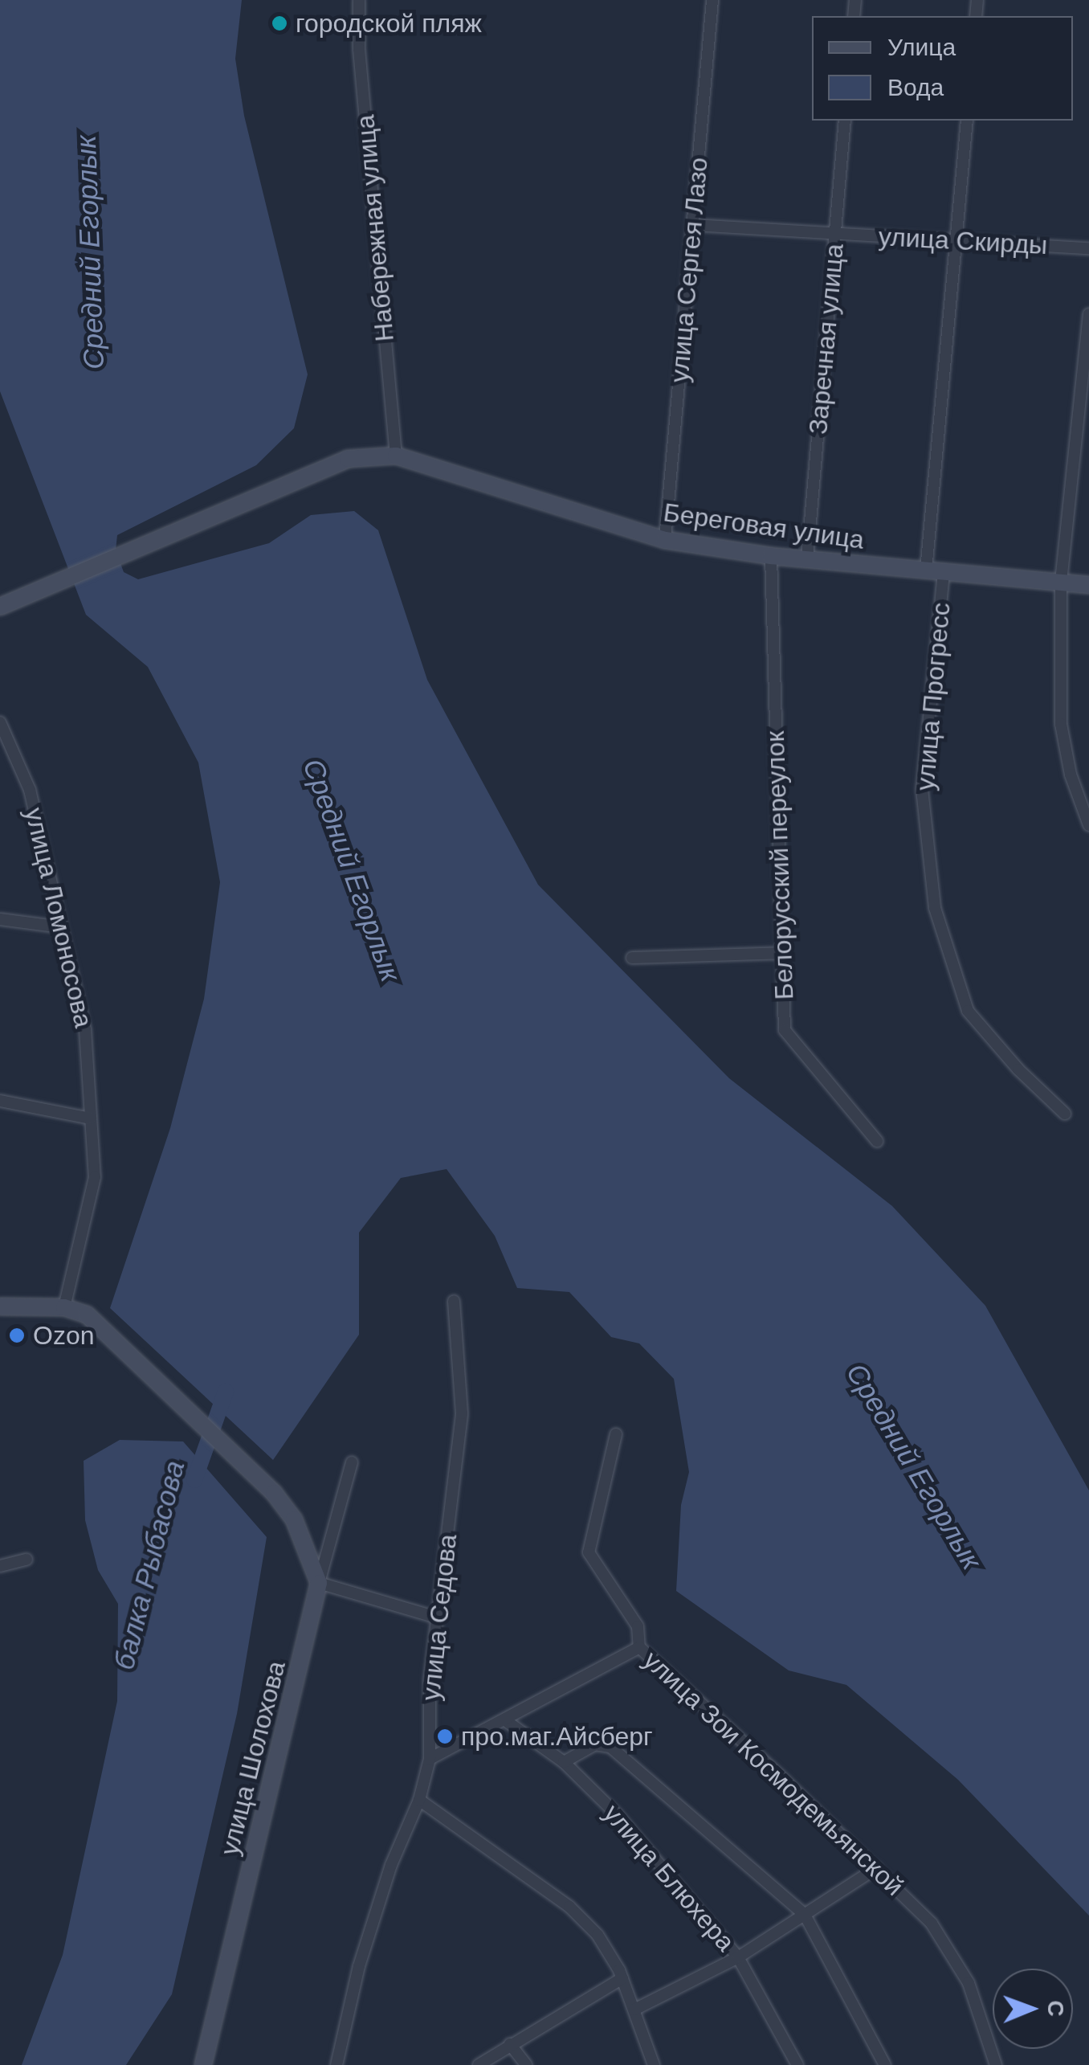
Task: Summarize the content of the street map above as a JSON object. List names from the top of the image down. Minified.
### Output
{"streets":{"main road":["Береговая улица","улица Шолохова"],"street":["Набережная улица","улица Скирды","улица Сергея Лазо","Заречная улица","улица Прогресс","Белорусский переулок","улица Ломоносова","улица Седова","улица Зои Космодемьянской","улица Блюхера"]},"crossings":[["Набережная улица","Береговая улица"],["улица Скирды","улица Сергея Лазо"],["улица Скирды","Заречная улица"],["улица Скирды","улица Прогресс"],["улица Сергея Лазо","Береговая улица"],["Заречная улица","Береговая улица"],["Береговая улица","улица Прогресс"],["Береговая улица","Белорусский переулок"],["улица Седова","улица Зои Космодемьянской"],["улица Зои Космодемьянской","улица Блюхера"]],"water":["Средний Егорлык","балка Рыбасова"],"places":["городской пляж","Ozon","про.маг.Айсберг"],"legend":["Улица","Вода"],"north":"right"}
